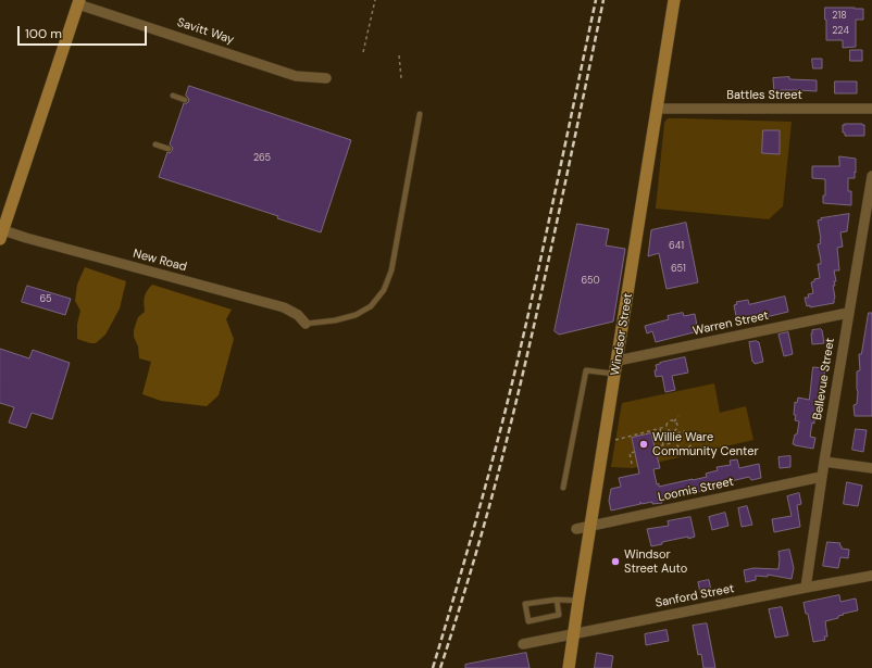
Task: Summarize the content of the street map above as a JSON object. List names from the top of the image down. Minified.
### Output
{"streets":{"main road":["Windsor Street"],"street":["Savitt Way","Battles Street","New Road","Warren Street","Bellevue Street","Loomis Street","Sanford Street"]},"crossings":[["Battles Street","Windsor Street"],["Warren Street","Windsor Street"],["Warren Street","Bellevue Street"],["Windsor Street","Loomis Street"],["Windsor Street","Sanford Street"],["Bellevue Street","Loomis Street"],["Bellevue Street","Sanford Street"]],"places":["Willie Ware Community Center","Windsor Street Auto"],"house_numbers":["218","224","265","641","651","650","65"],"scale_bar":"100 m"}
